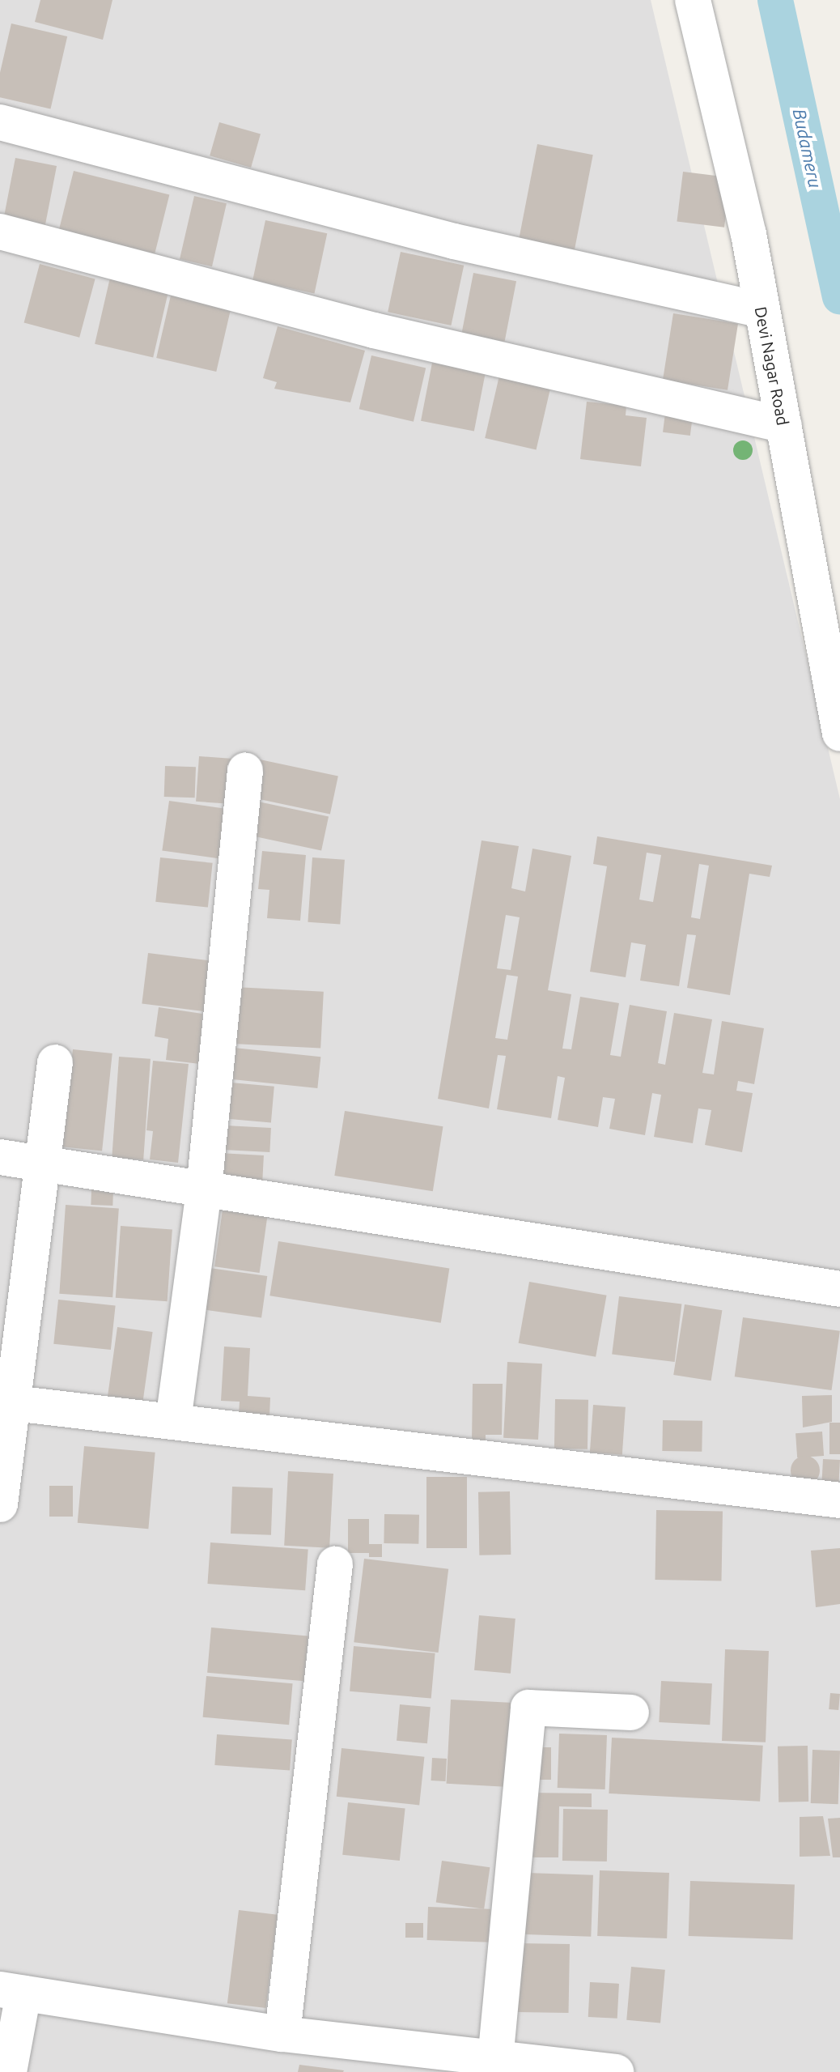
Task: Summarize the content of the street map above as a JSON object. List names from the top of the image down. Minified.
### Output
{"streets":{"street":["Devi Nagar Road"]},"water":["Budameru"]}
